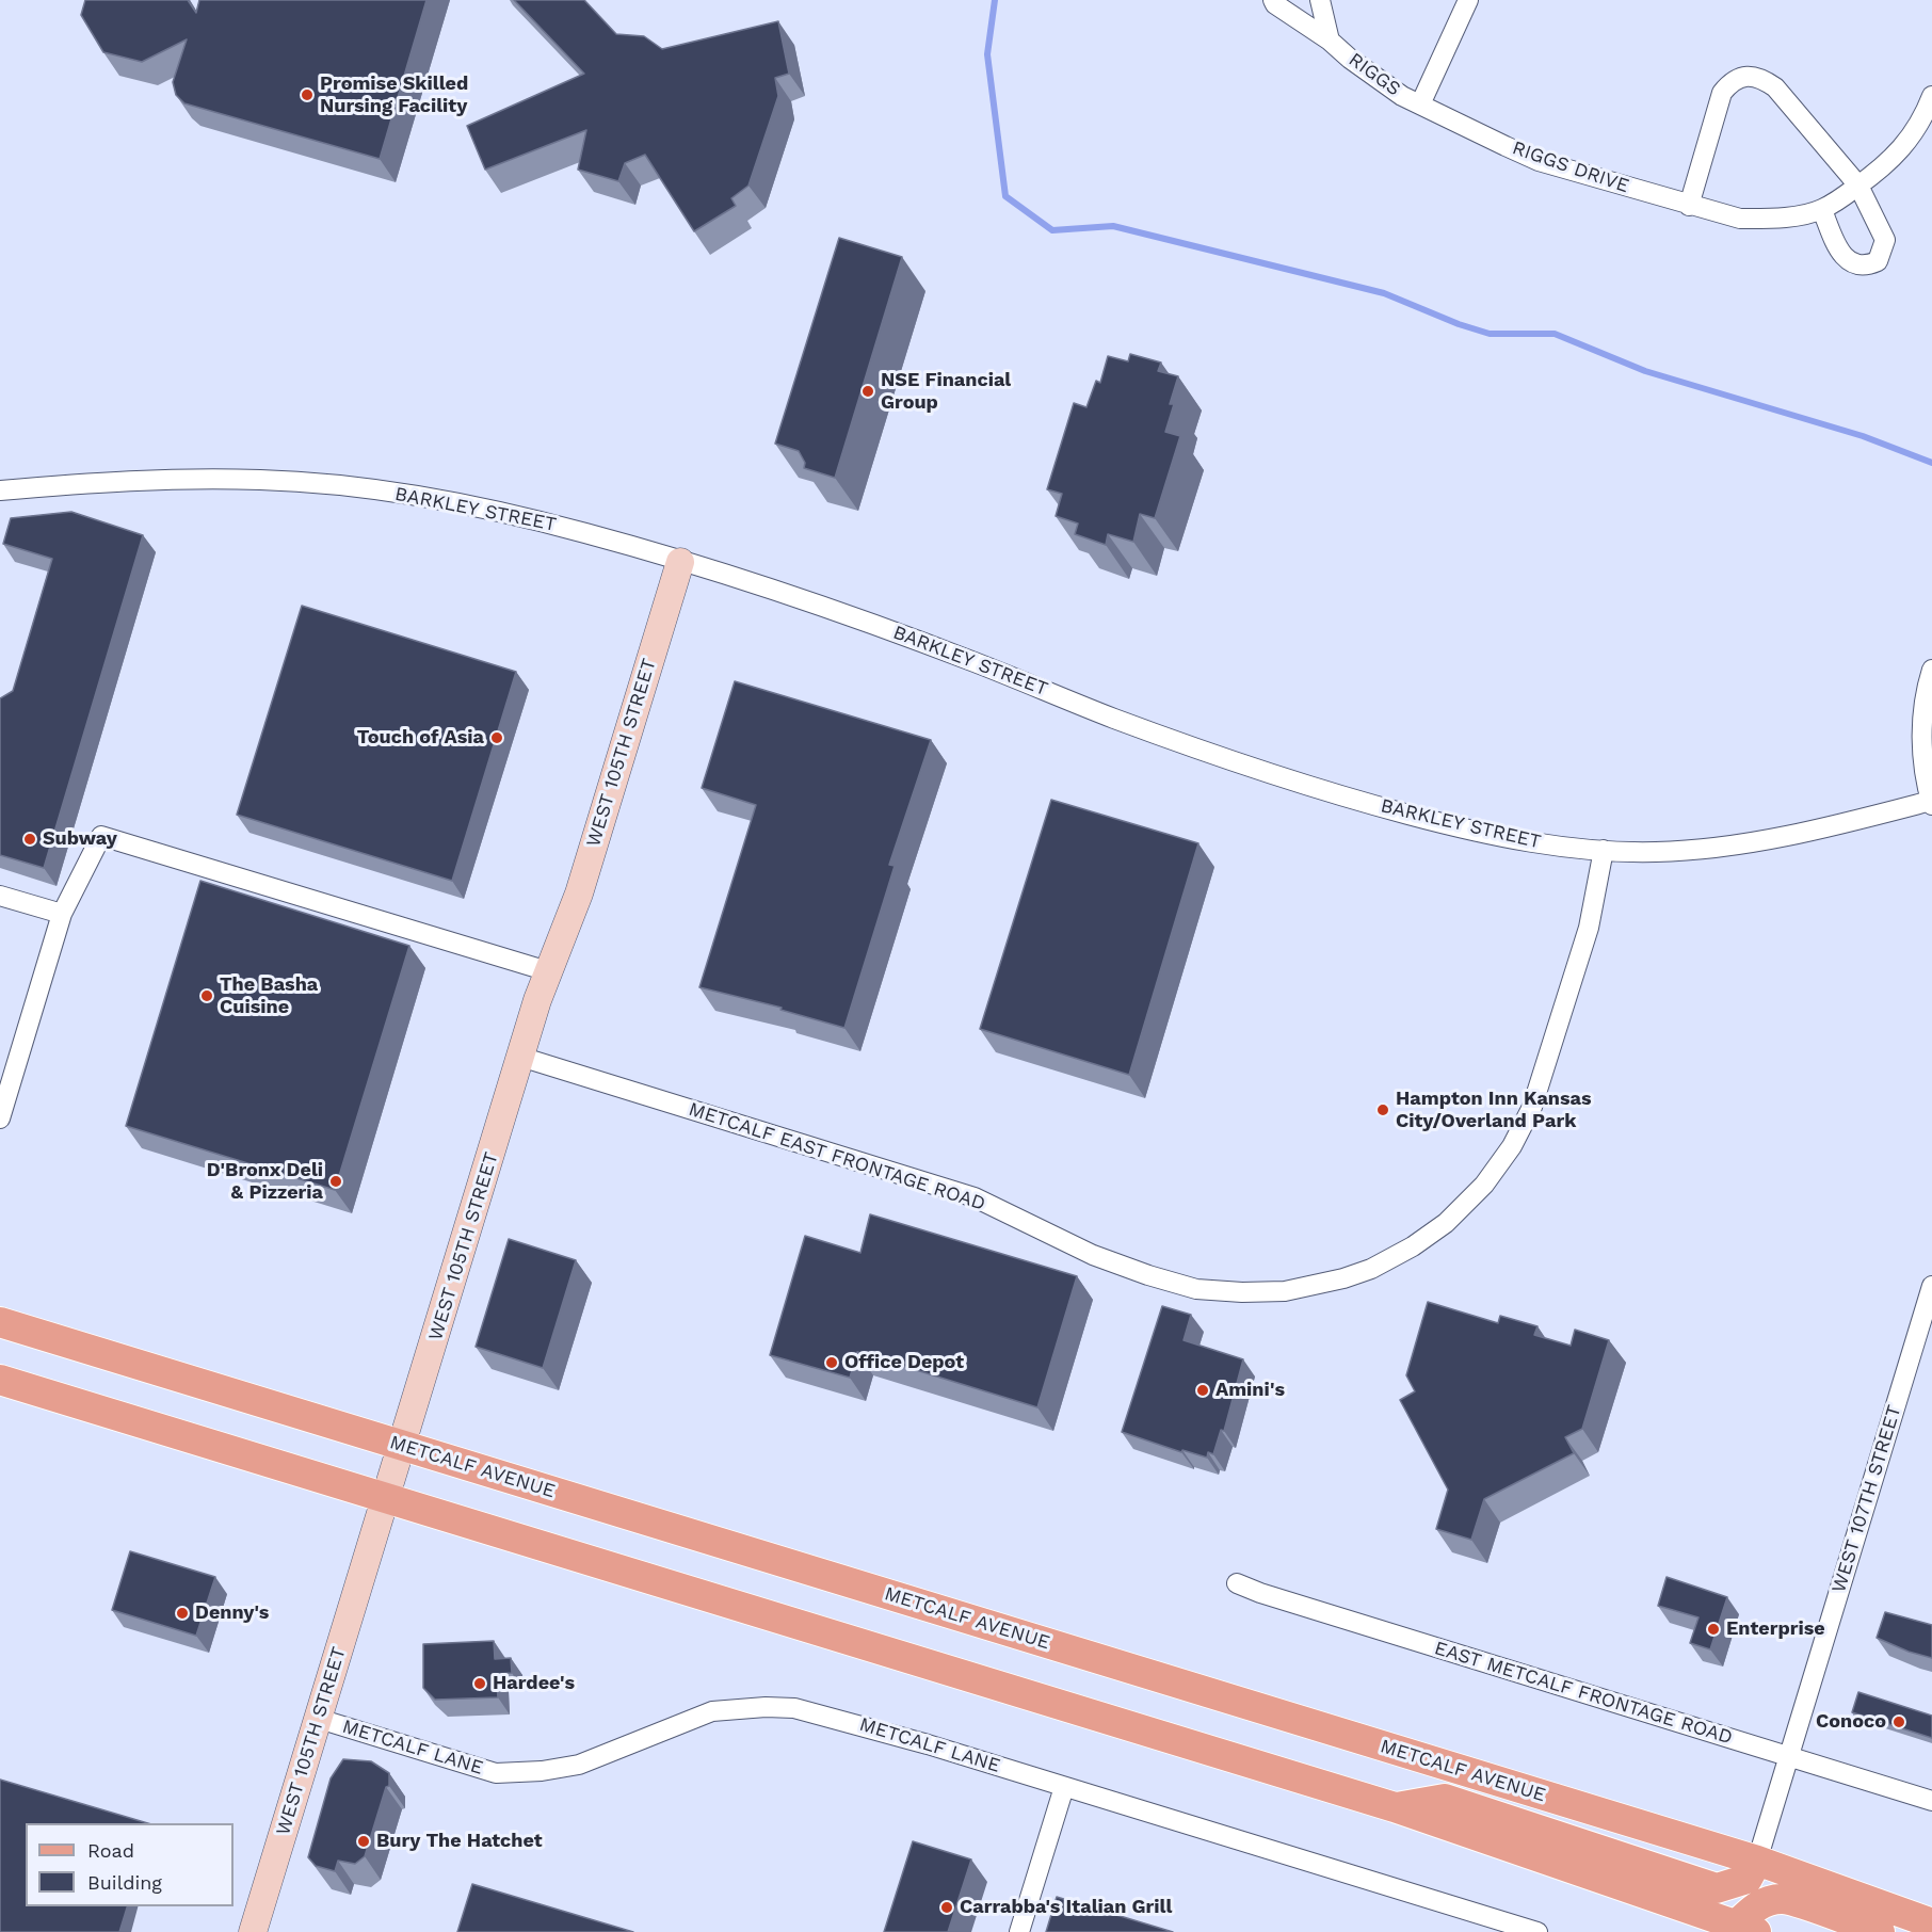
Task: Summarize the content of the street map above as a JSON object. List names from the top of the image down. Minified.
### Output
{"streets":{"main road":["METCALF AVENUE"],"street":["RIGGS","RIGGS DRIVE","BARKLEY STREET","WEST 105TH STREET","METCALF EAST FRONTAGE ROAD","WEST 107TH STREET","EAST METCALF FRONTAGE ROAD","METCALF LANE"]},"crossings":[["RIGGS","RIGGS DRIVE"],["BARKLEY STREET","WEST 105TH STREET"],["BARKLEY STREET","METCALF EAST FRONTAGE ROAD"],["WEST 105TH STREET","METCALF EAST FRONTAGE ROAD"],["WEST 105TH STREET","METCALF AVENUE"],["WEST 105TH STREET","METCALF LANE"],["METCALF AVENUE","WEST 107TH STREET"],["WEST 107TH STREET","EAST METCALF FRONTAGE ROAD"]],"places":["Promise Skilled Nursing Facility","NSE Financial Group","Touch of Asia","Subway","The Basha Cuisine","Hampton Inn Kansas City/Overland Park","D'Bronx Deli & Pizzeria","Office Depot","Amini's","Denny's","Enterprise","Hardee's","Conoco","Bury The Hatchet","Carrabba's Italian Grill"],"legend":["Road","Building"]}
